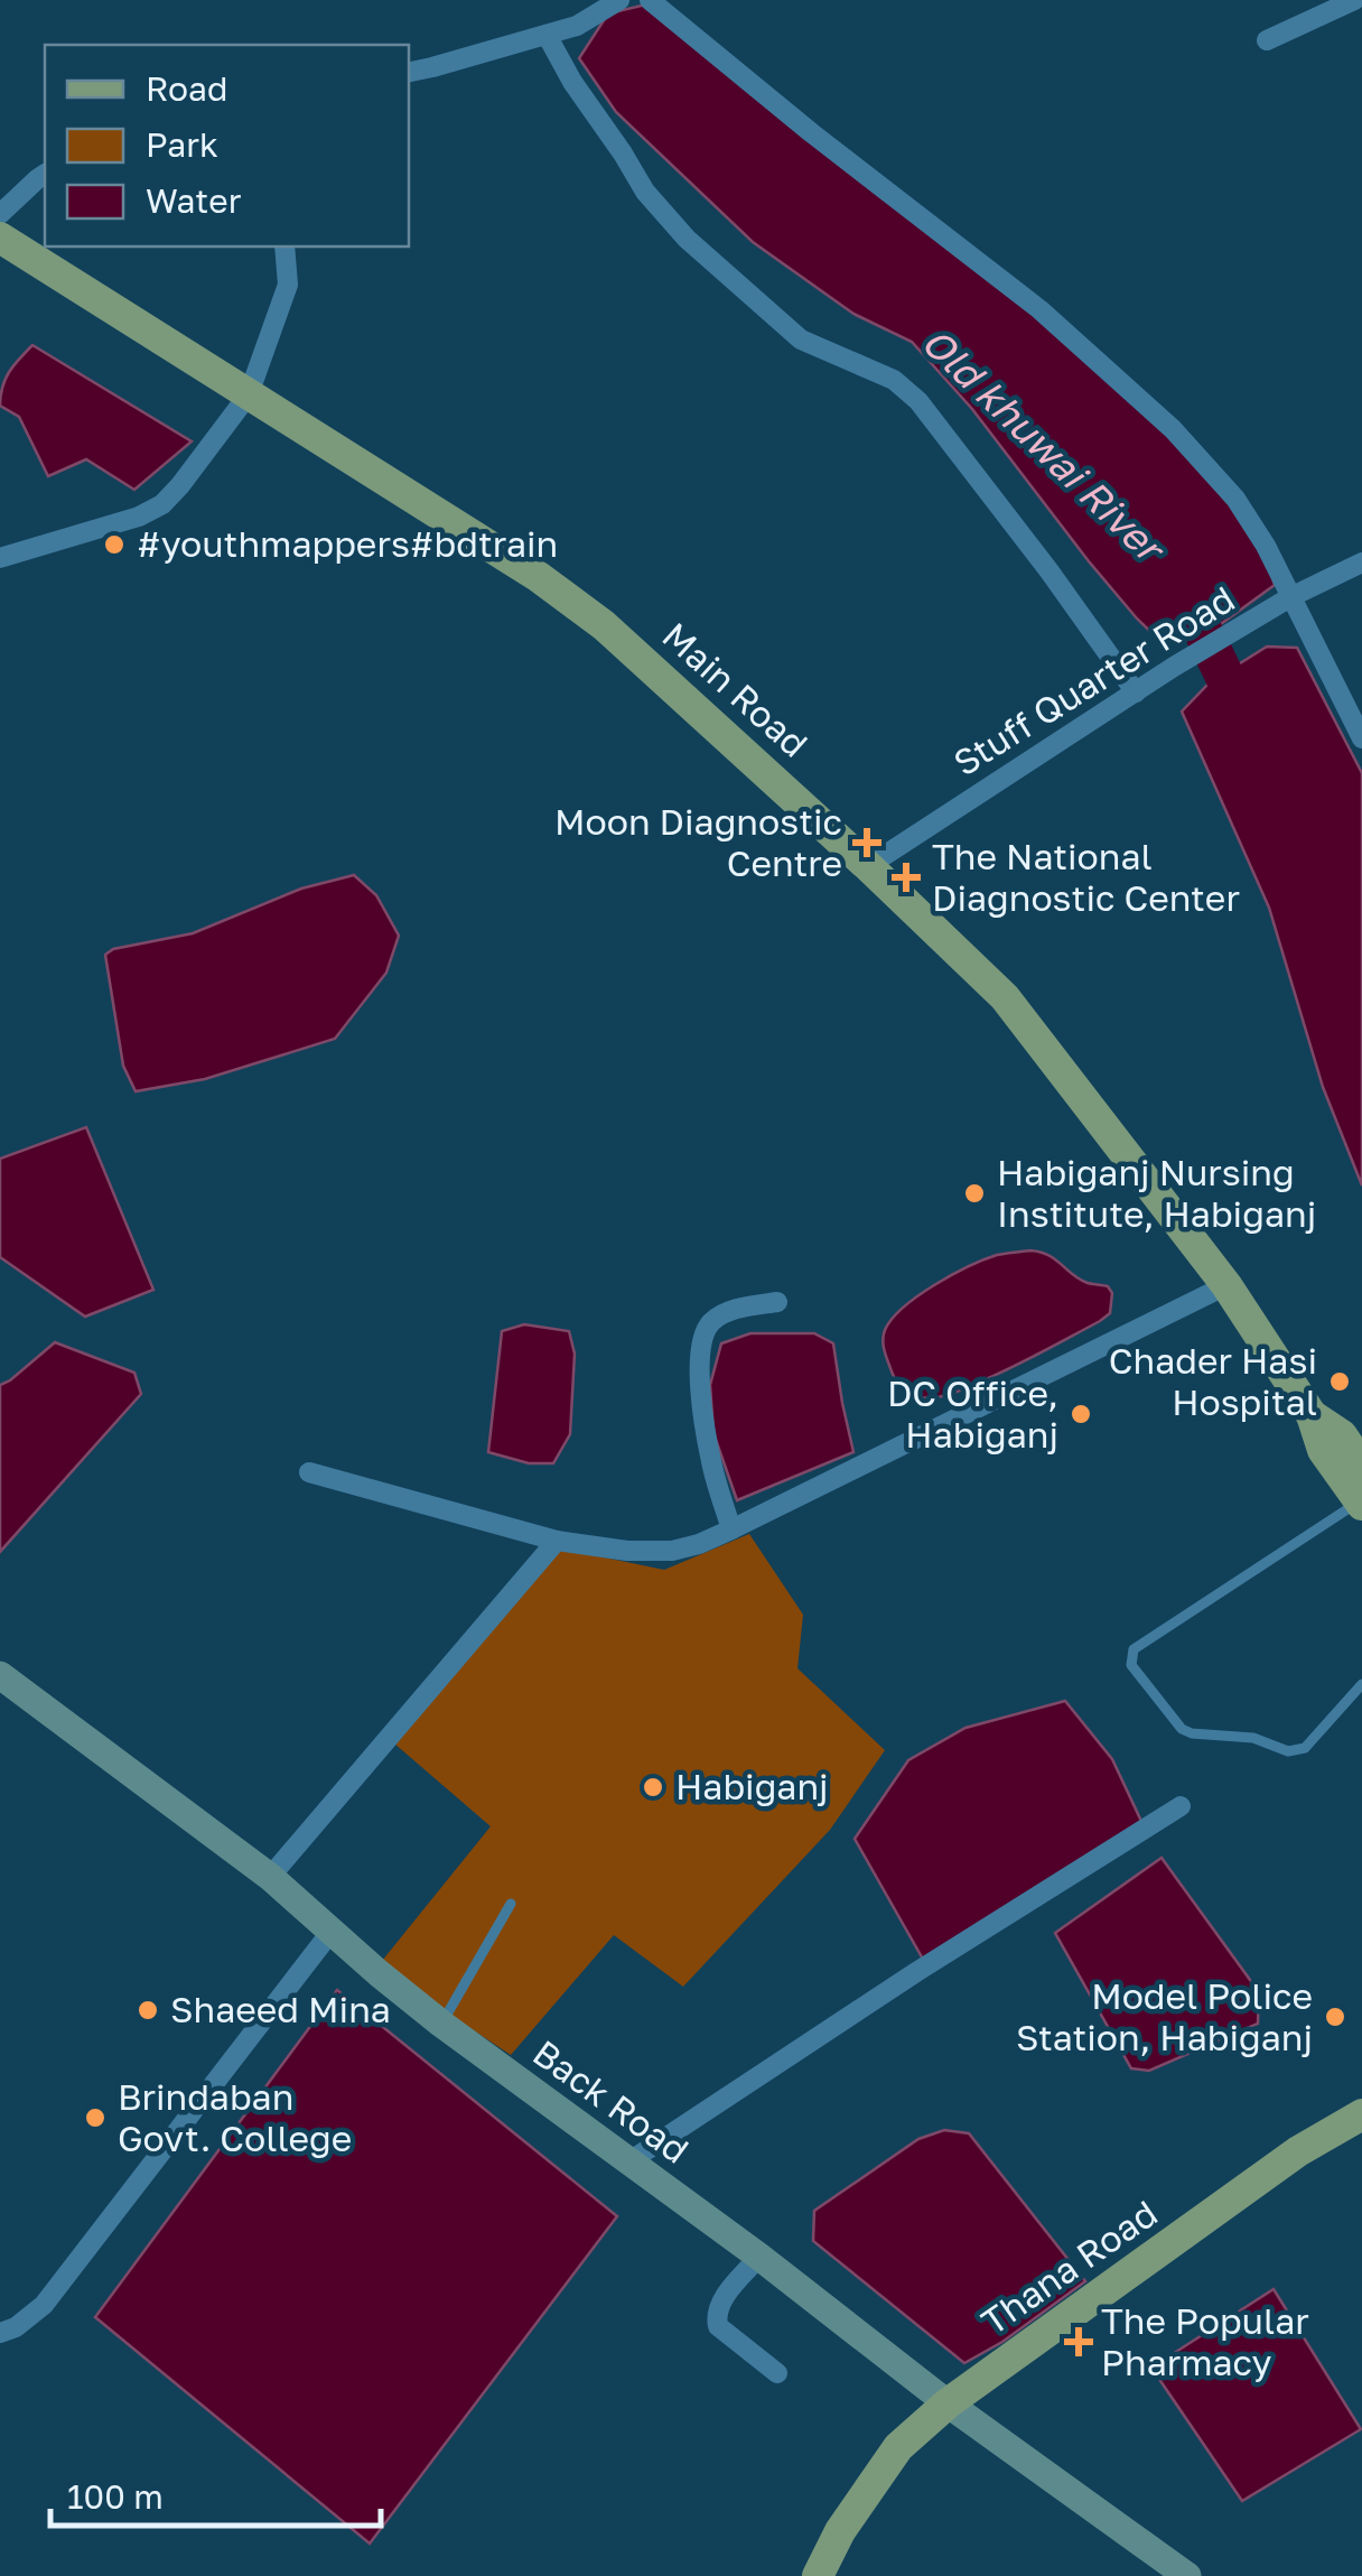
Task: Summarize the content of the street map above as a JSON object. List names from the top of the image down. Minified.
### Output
{"streets":{"main road":["Main Road","Thana Road"],"street":["Stuff Quarter Road","Back Road"]},"crossings":[["Stuff Quarter Road","Main Road"],["Back Road","Thana Road"]],"water":["Old khuwai River"],"places":{"other":["#youthmappers#bdtrain","Habiganj Nursing Institute, Habiganj","Chader Hasi Hospital","DC Office, Habiganj","Habiganj","Shaeed Mina","Model Police Station, Habiganj","Brindaban Govt. College"],"health":["Moon Diagnostic Centre","The National Diagnostic Center","The Popular Pharmacy"]},"legend":["Road","Park","Water"],"scale_bar":"100 m"}
